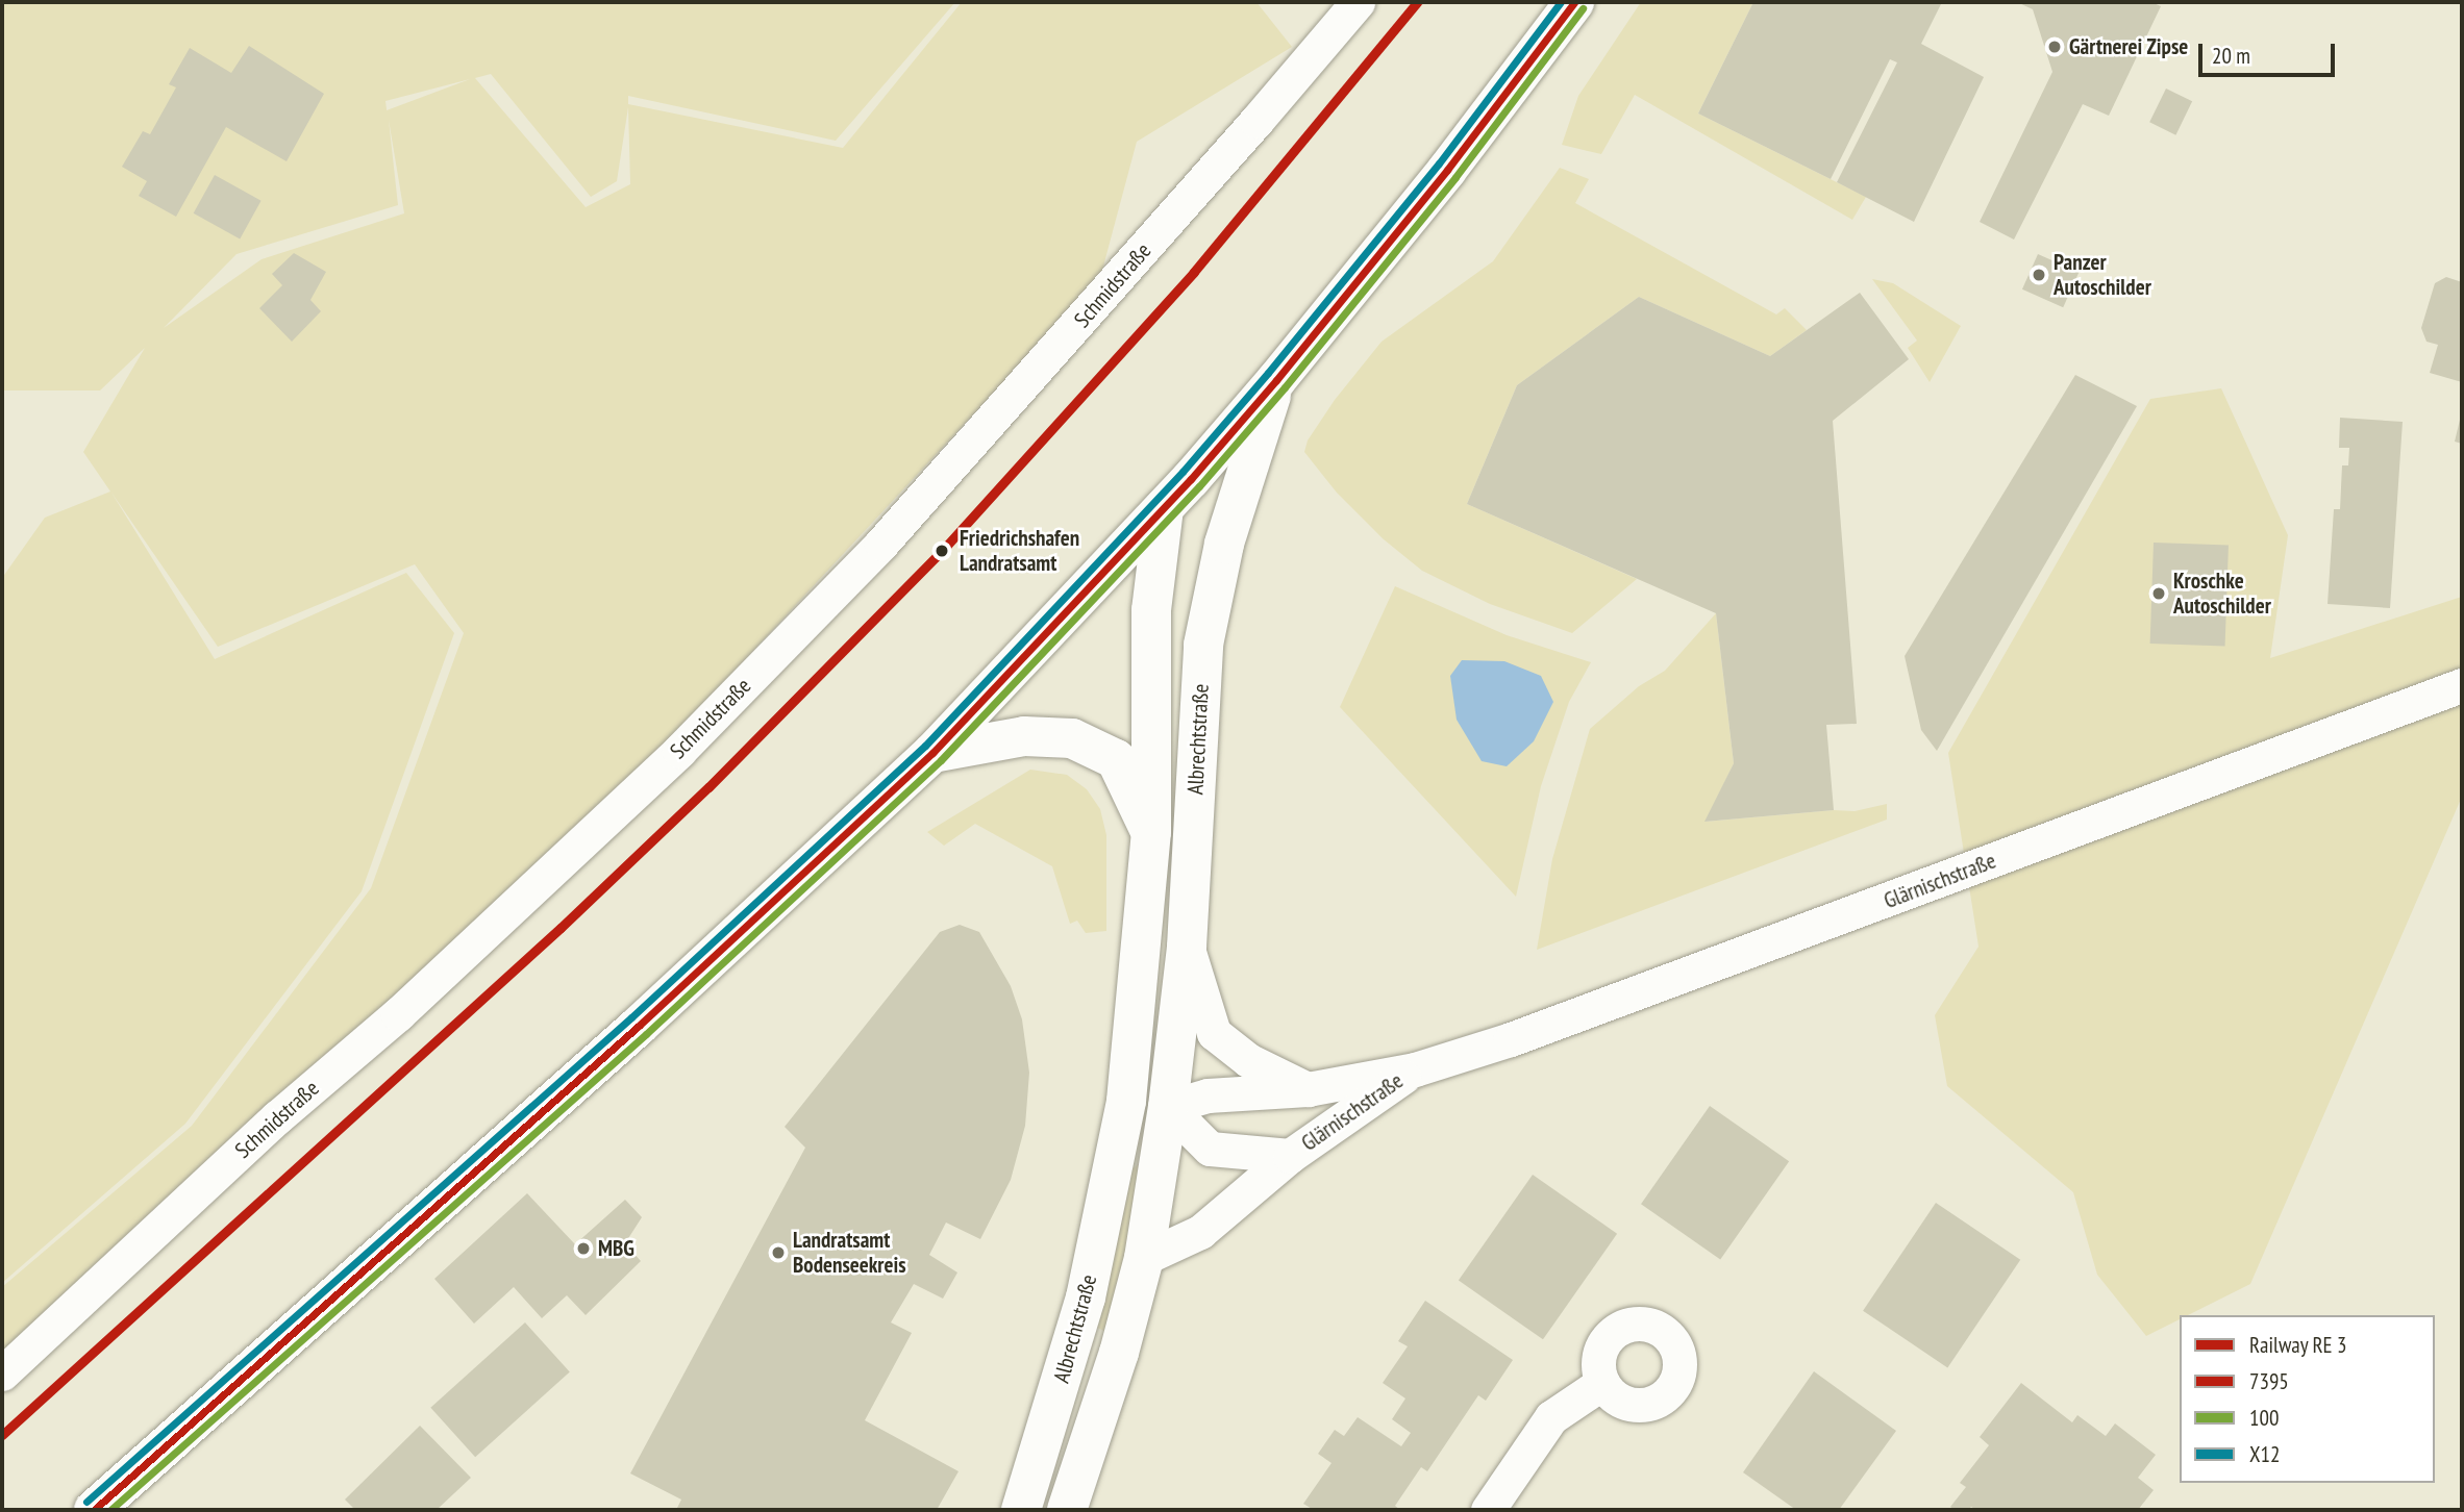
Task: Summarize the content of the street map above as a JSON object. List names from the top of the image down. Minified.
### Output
{"streets":{"main road":["Albrechtstraße"],"street":["Schmidstraße","Glärnischstraße"]},"crossings":[["Albrechtstraße","Glärnischstraße"]],"places":["Gärtnerei Zipse","Panzer Autoschilder","Friedrichshafen Landratsamt","Kroschke Autoschilder","MBG","Landratsamt Bodenseekreis"],"lines":["transit line 7395","transit line X12","transit line 100"],"legend":["Railway RE 3","7395","100","X12"],"scale_bar":"20 m"}
